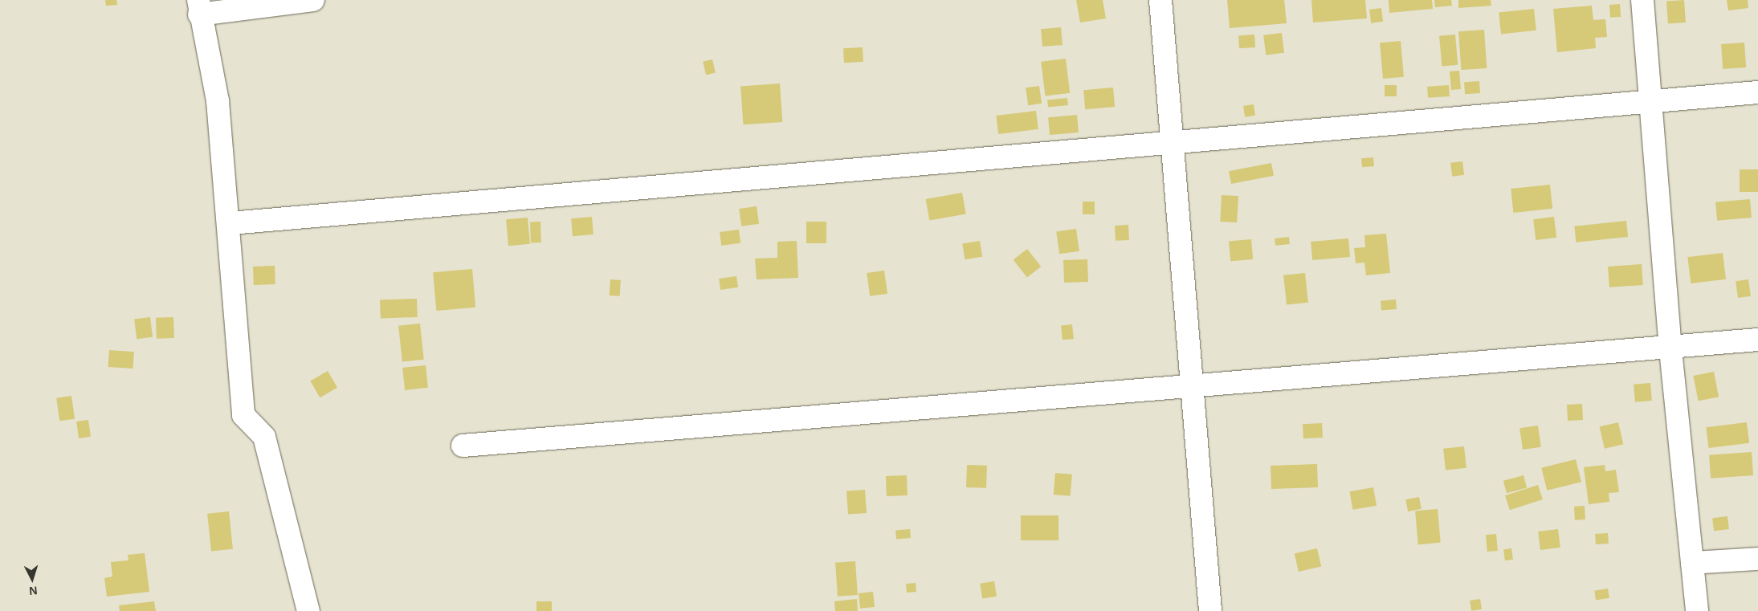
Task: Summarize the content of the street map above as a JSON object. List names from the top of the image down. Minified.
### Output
{"north":"bottom"}
